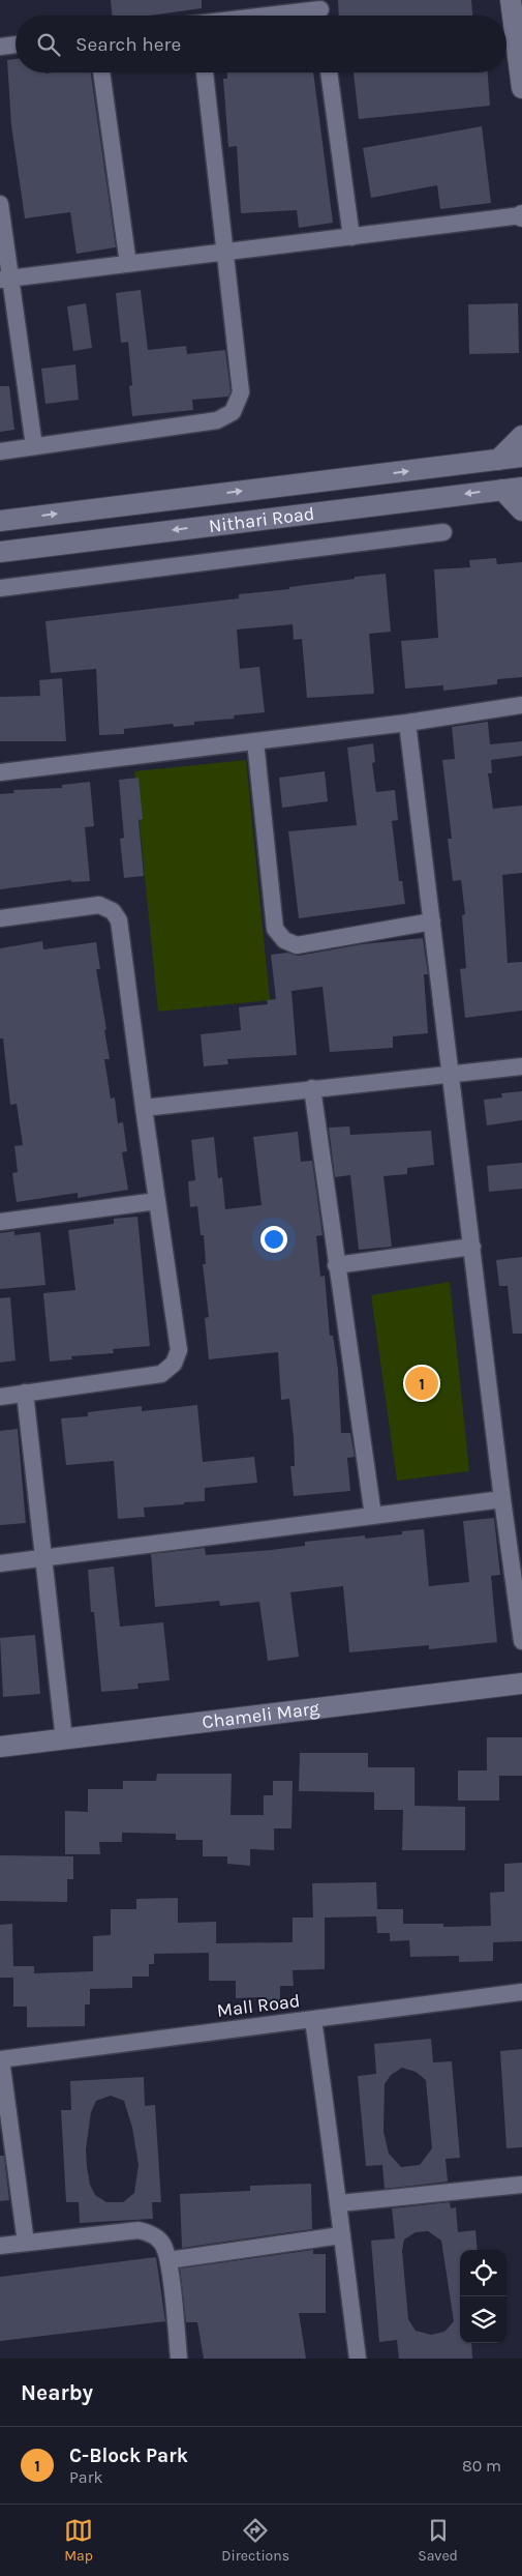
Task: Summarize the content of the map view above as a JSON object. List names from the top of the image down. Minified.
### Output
{"streets":{"street":["Nithari Road","Chameli Marg","Mall Road"]},"page":{"search":"Search here","pins":"1","heading":"Nearby","list":[{"mark":"1","name":"C-Block Park","note":"Park","value":"80 m"}],"nav":["Map","Directions","Saved"]}}
